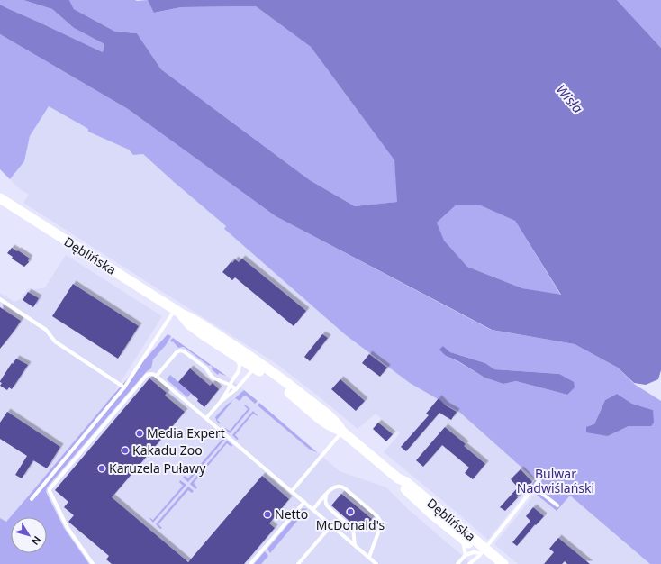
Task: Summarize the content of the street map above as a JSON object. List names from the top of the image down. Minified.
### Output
{"streets":{"main road":["Dęblińska"]},"water":["Wisła"],"parks":["Bulwar Nadwiślański"],"places":["Media Expert","Kakadu Zoo","Karuzela Puławy","McDonald's","Netto"],"north":"bottom right"}
